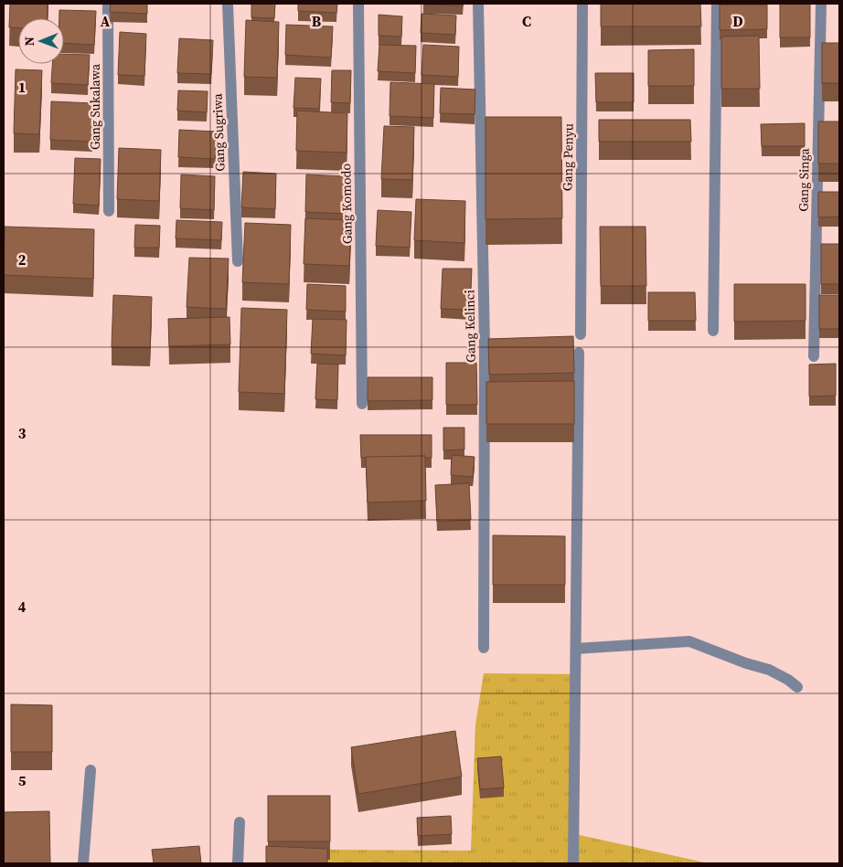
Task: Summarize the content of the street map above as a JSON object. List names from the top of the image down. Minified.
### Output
{"streets":{"street":["Gang Sukalawa","Gang Sugriwa","Gang Penyu","Gang Singa","Gang Komodo","Gang Kelinci"]},"north":"left","grid":{"columns":["A","B","C","D"],"rows":["1","2","3","4","5"]}}
